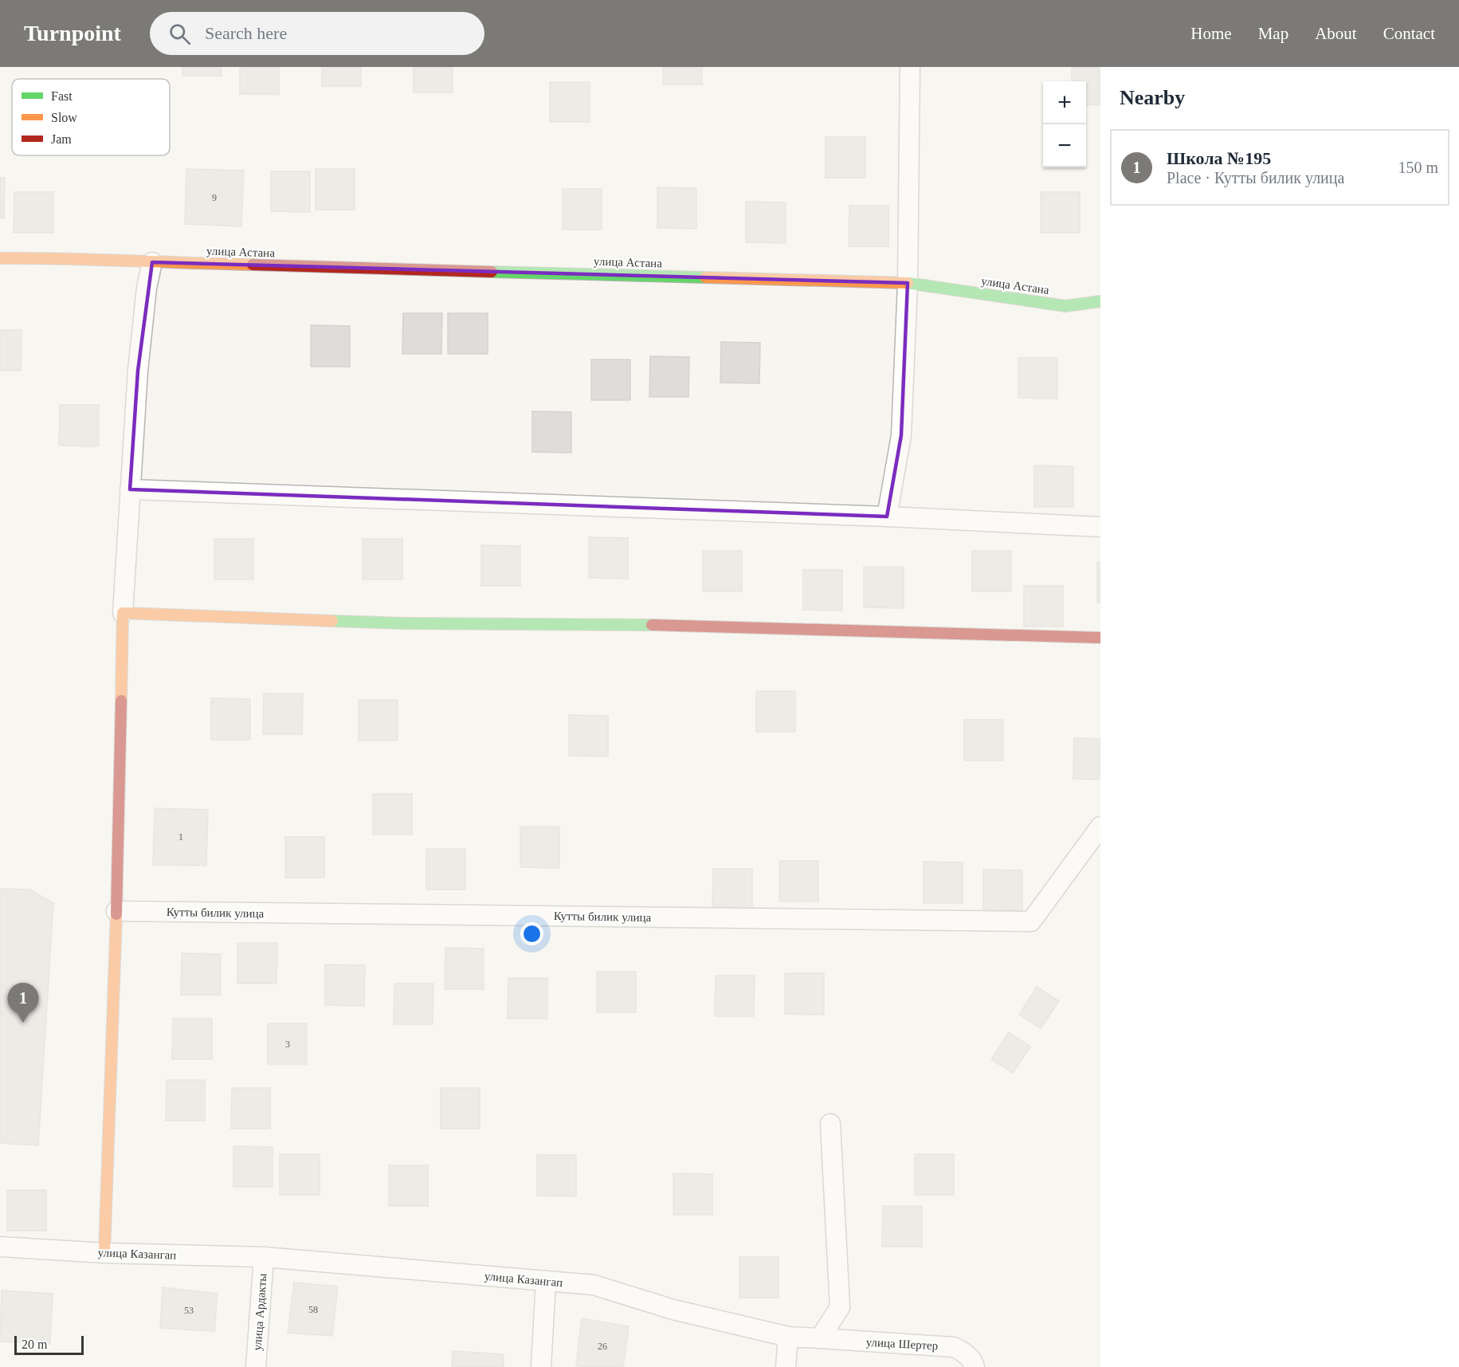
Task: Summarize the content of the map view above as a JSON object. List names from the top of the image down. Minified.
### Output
{"streets":{"street":["улица Астана","Кутты билик улица","улица Казангап","улица Ардакты","улица Шертер"]},"crossings":[["улица Казангап","улица Ардакты"],["улица Казангап","улица Шертер"]],"house_numbers":["9","1","3","58","53","26"],"legend":["Fast","Slow","Jam"],"scale_bar":"20 m","page":{"header":"Turnpoint","search":"Search here","nav":["Home","Map","About","Contact"],"heading":"Nearby","map_buttons":["+","−"],"list":[{"mark":"1","name":"Школа №195","note":"Place · Кутты билик улица","value":"150 m"}],"pins":"1","scale":"20 m"}}
